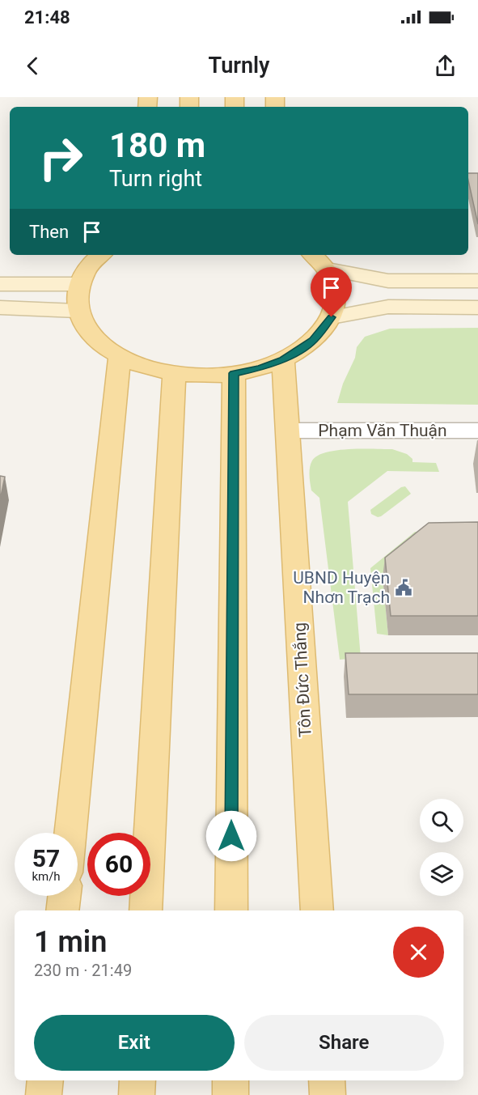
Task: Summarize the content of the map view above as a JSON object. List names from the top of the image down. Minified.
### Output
{"streets":{"main road":["Tôn Đức Thắng"],"street":["Phạm Văn Thuận"]},"crossings":[["Phạm Văn Thuận","Tôn Đức Thắng"]],"places":{"public building":["UBND Huyện Nhơn Trạch"]},"page":{"status":"21:48","header":"Turnly","turn":["180 m","Turn right"],"then":"Then","speed":"57 km/h","limit":"60","heading":["1 min","230 m · 21:49"],"buttons":["Exit","Share"]}}
